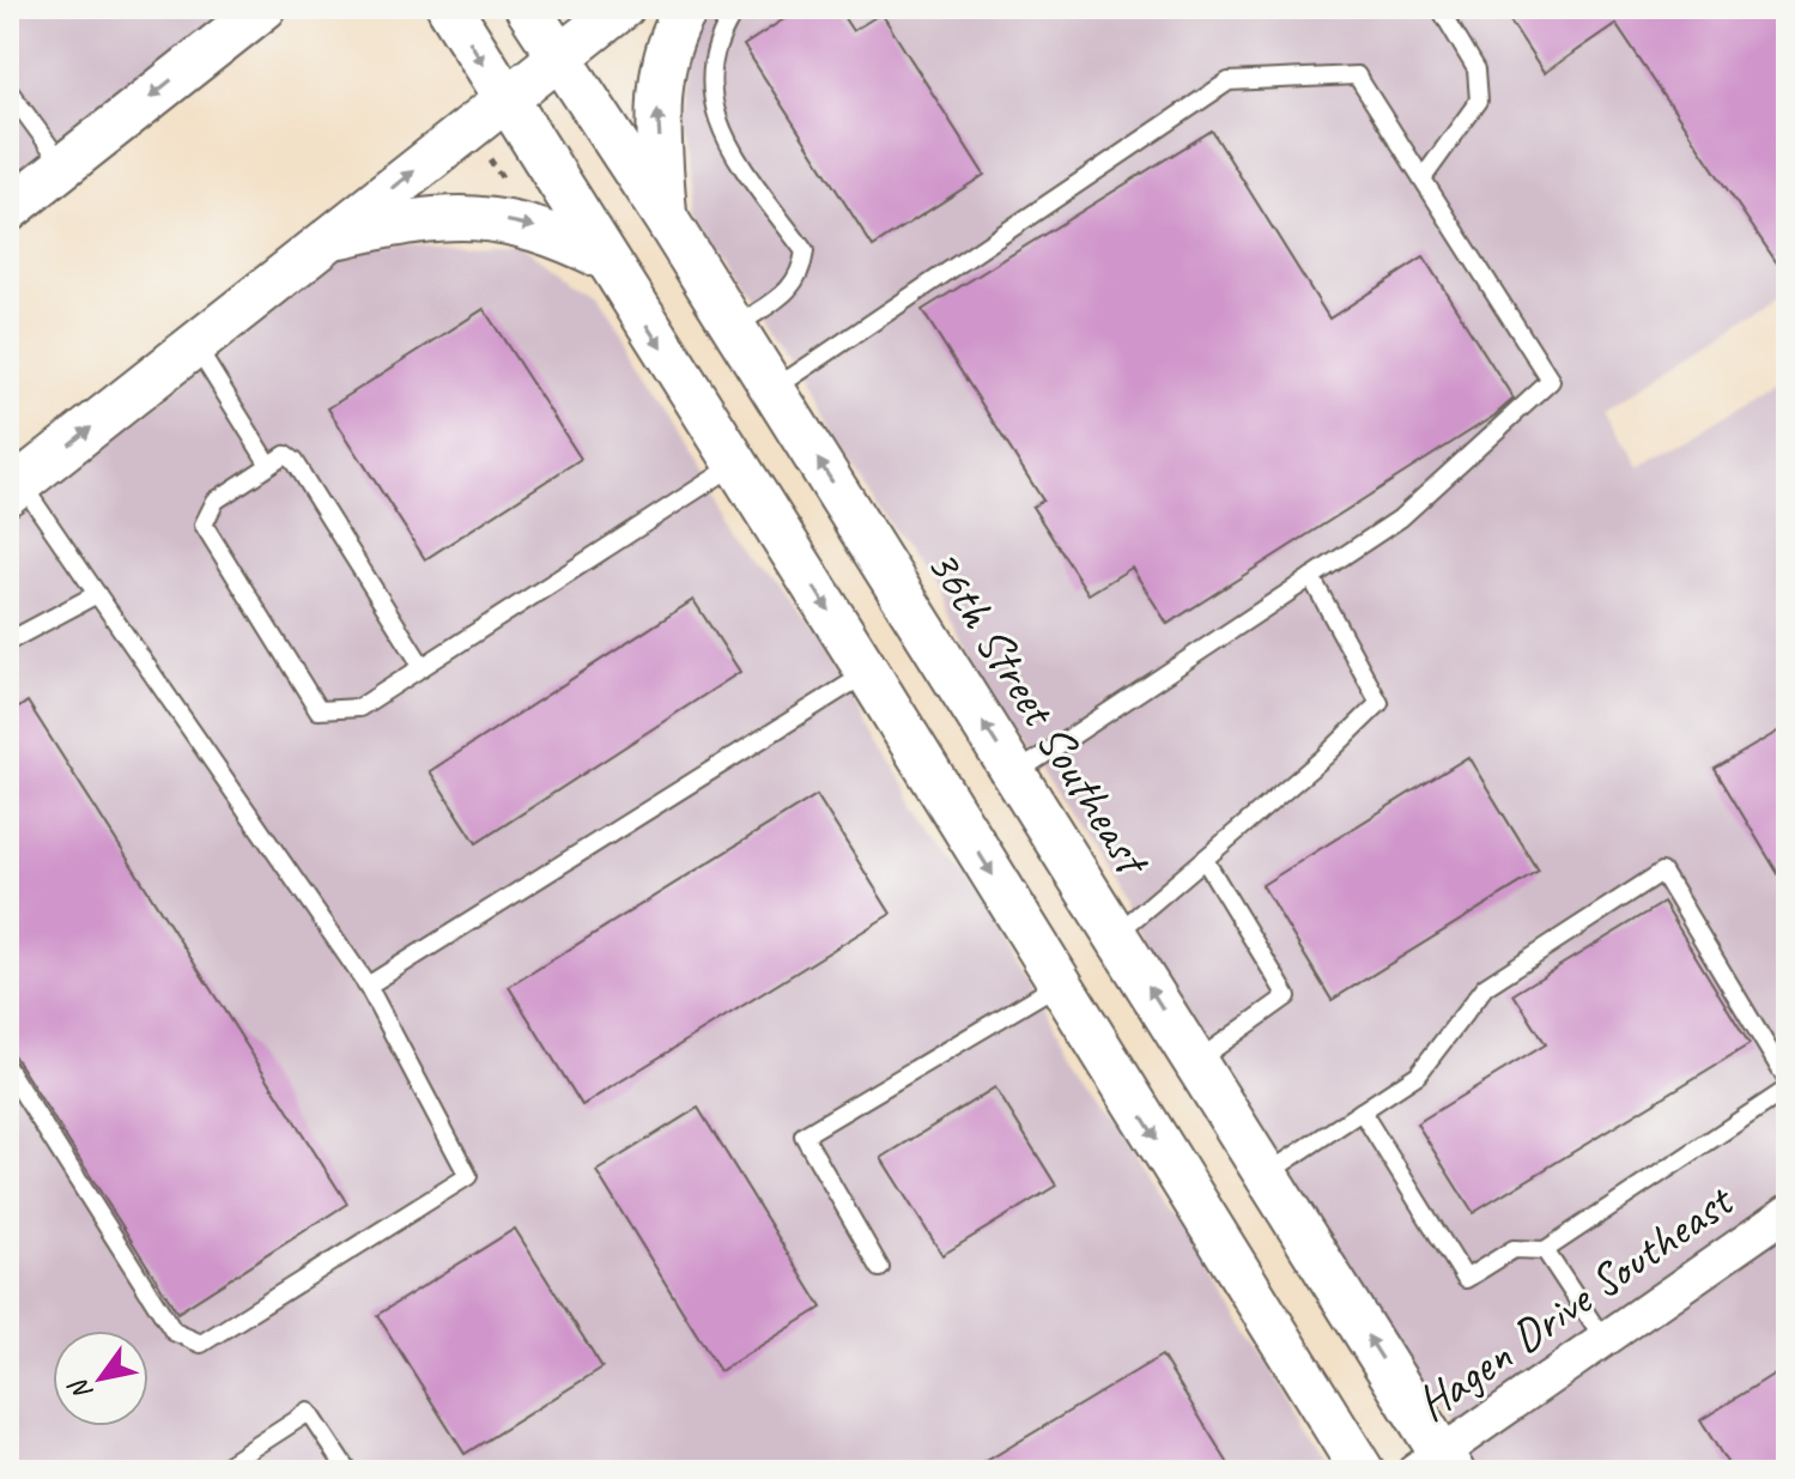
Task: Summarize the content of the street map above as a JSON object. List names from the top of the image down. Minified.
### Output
{"streets":{"street":["36th Street Southeast","Hagen Drive Southeast"]},"crossings":[["36th Street Southeast","Hagen Drive Southeast"]],"north":"bottom left"}
